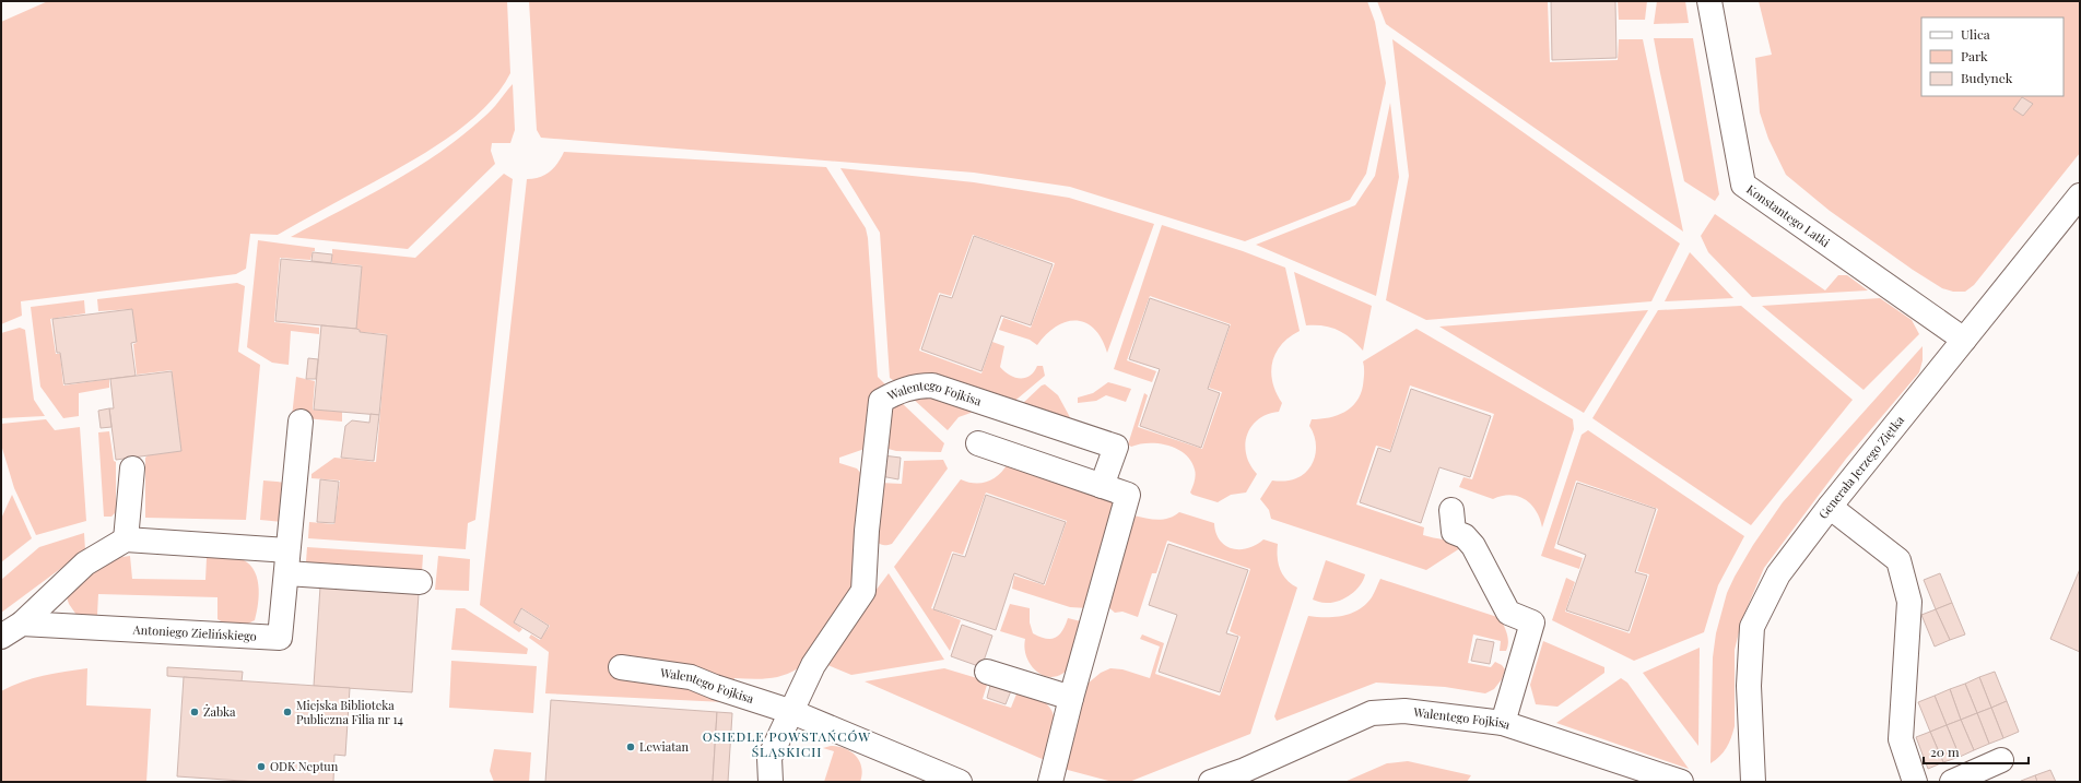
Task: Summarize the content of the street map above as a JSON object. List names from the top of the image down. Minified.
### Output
{"streets":{"street":["Konstantego Latki","Walentego Fojkisa","Generała Jerzego Ziętka","Antoniego Zielińskiego"]},"crossings":[["Konstantego Latki","Generała Jerzego Ziętka"]],"districts":["OSIEDLE POWSTAŃCÓW ŚLĄSKICH"],"places":["Żabka","Miejska Biblioteka Publiczna Filia nr 14","Lewiatan","ODK Neptun"],"legend":["Ulica","Park","Budynek"],"scale_bar":"20 m"}
